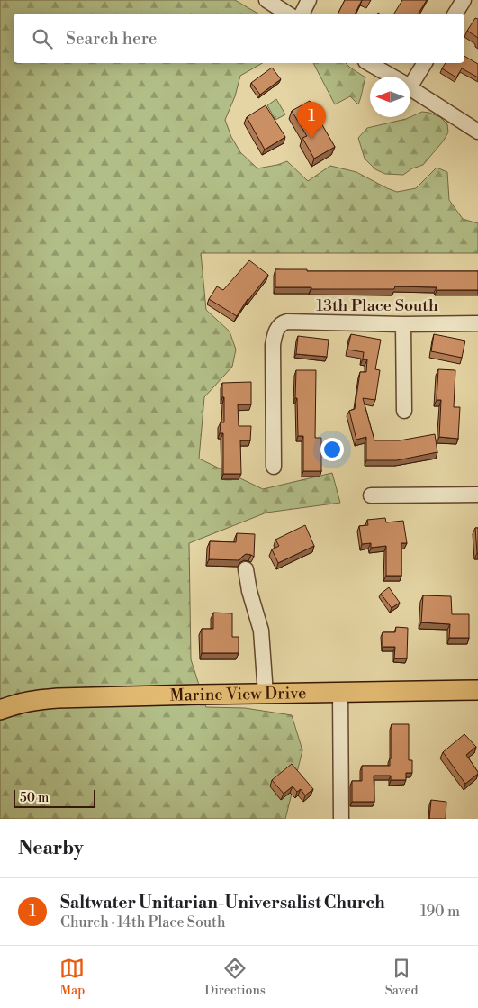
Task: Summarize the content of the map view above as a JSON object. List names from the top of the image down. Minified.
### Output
{"streets":{"main road":["Marine View Drive"],"street":["13th Place South"]},"scale_bar":"50 m","north":"left","page":{"search":"Search here","pins":"1","scale":"50 m","heading":"Nearby","list":[{"mark":"1","name":"Saltwater Unitarian-Universalist Church","note":"Church · 14th Place South","value":"190 m"}],"nav":["Map","Directions","Saved"]}}
